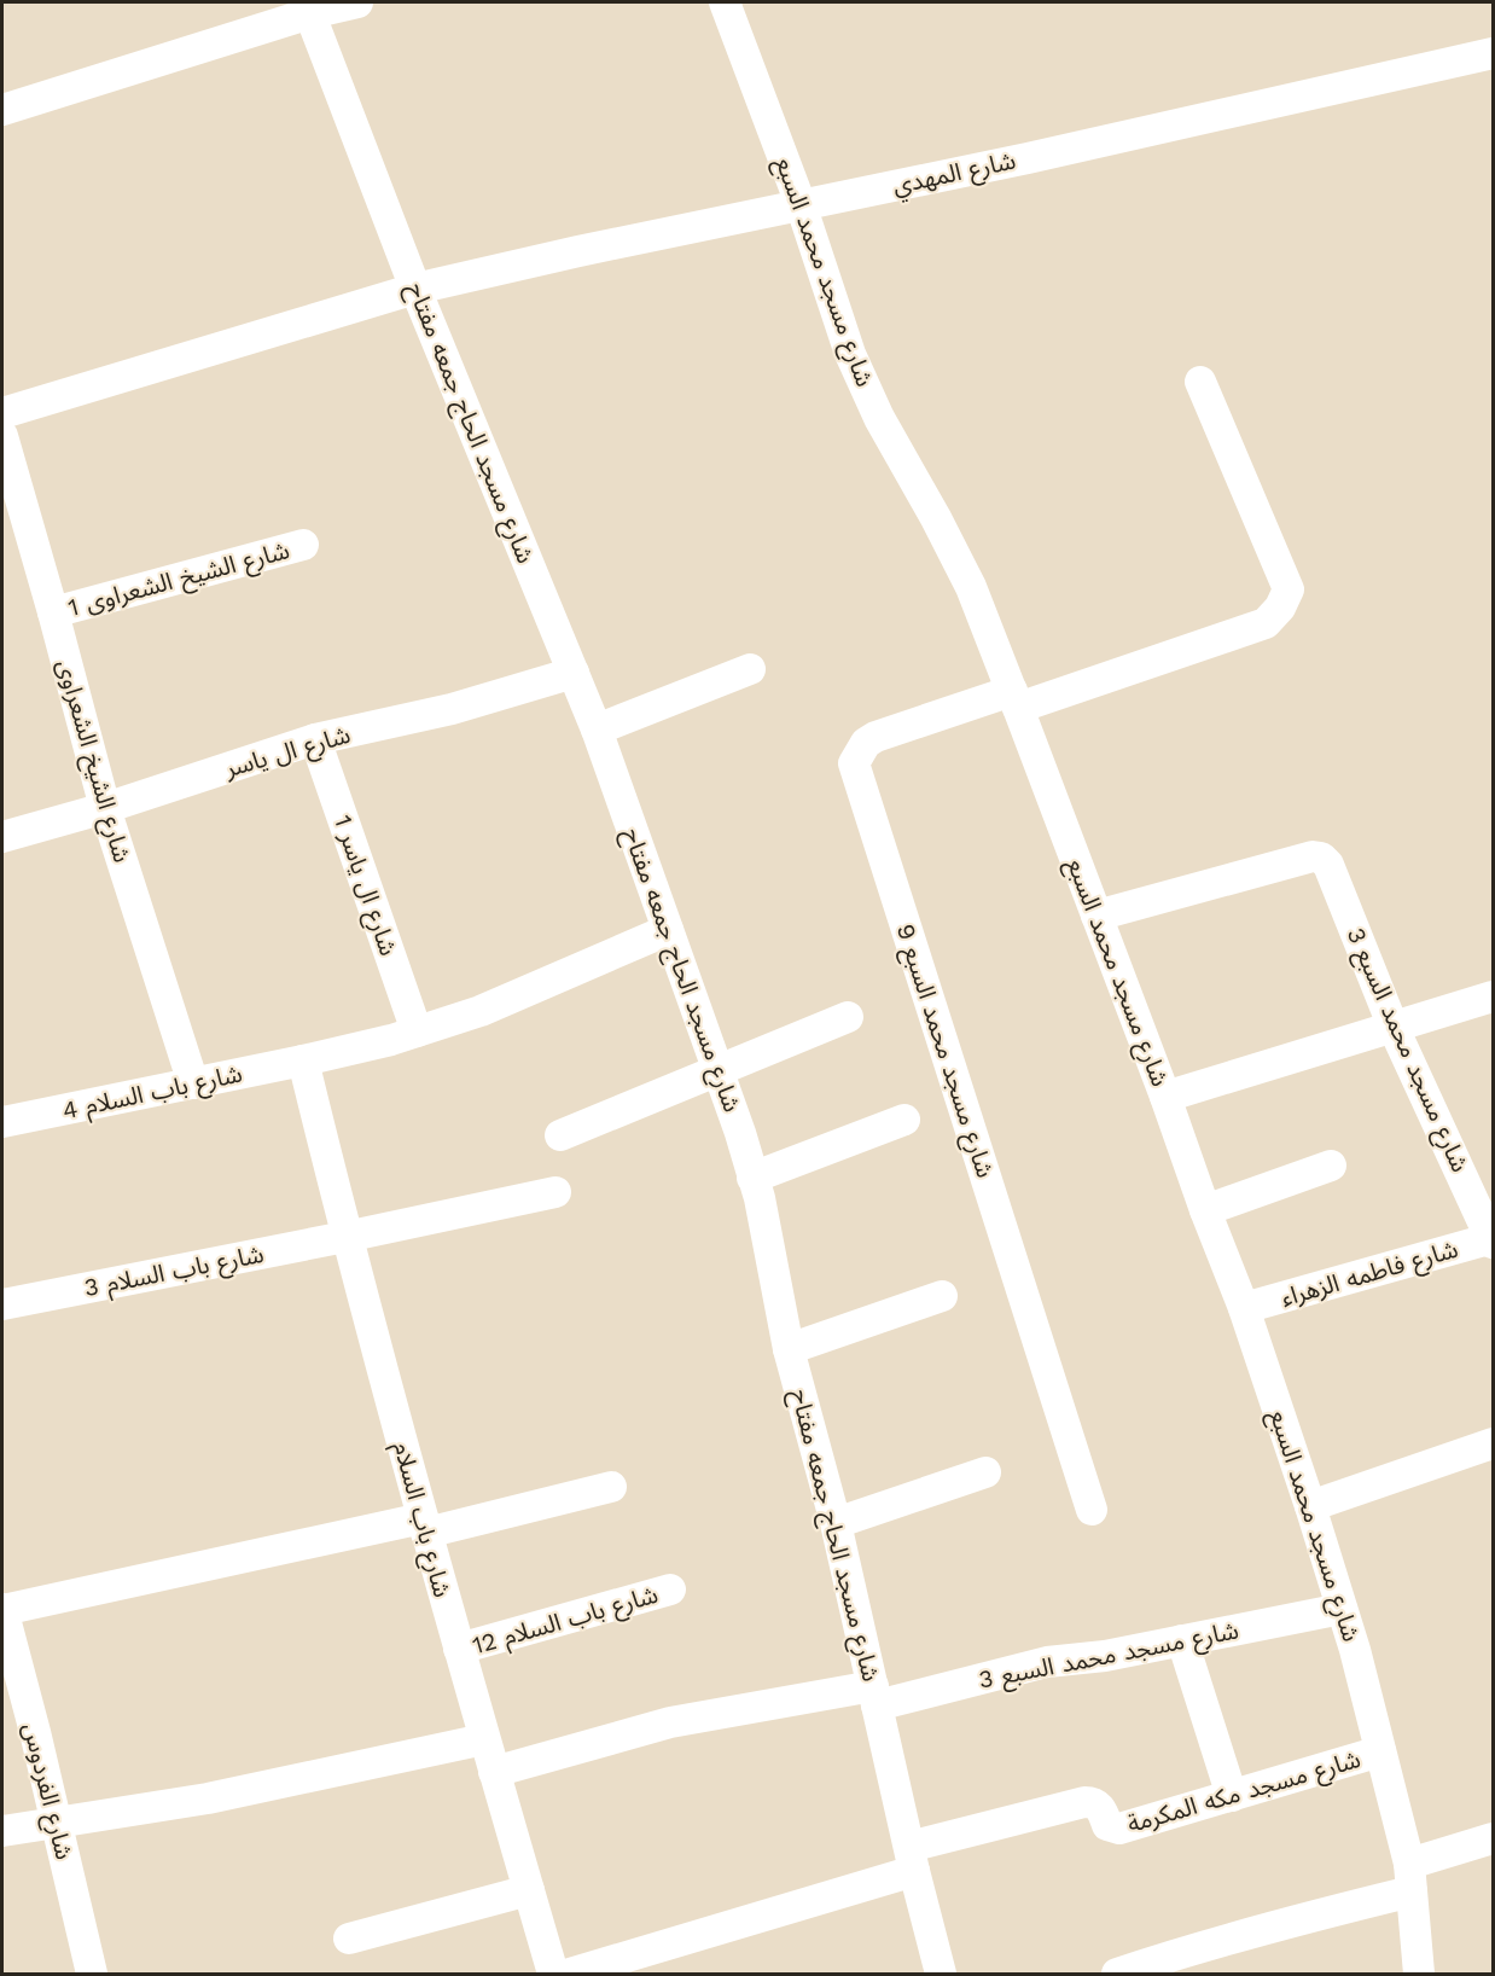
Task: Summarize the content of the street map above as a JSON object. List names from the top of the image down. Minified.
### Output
{"streets":{"street":["شارع المهدي","شارع مسجد محمد السبع","شارع مسجد الحاج جمعه مفتاح","شارع الشيخ الشعراوى 1","شارع ال ياسر","شارع الشيخ الشعراوى","شارع ال ياسر 1","شارع مسجد محمد السبع 3","شارع مسجد محمد السبع 9","شارع باب السلام 4","شارع باب السلام 3","شارع فاطمه الزهراء","شارع باب السلام","شارع باب السلام 12","شارع الفردوس","شارع مسجد مكه المكرمة"]},"crossings":[["شارع المهدي","شارع مسجد محمد السبع"],["شارع المهدي","شارع مسجد الحاج جمعه مفتاح"],["شارع مسجد محمد السبع","شارع مسجد محمد السبع 3"],["شارع مسجد محمد السبع","شارع مسجد محمد السبع 9"],["شارع مسجد محمد السبع","شارع فاطمه الزهراء"],["شارع مسجد محمد السبع","شارع مسجد مكه المكرمة"],["شارع مسجد الحاج جمعه مفتاح","شارع ال ياسر"],["شارع مسجد الحاج جمعه مفتاح","شارع مسجد محمد السبع 3"],["شارع مسجد الحاج جمعه مفتاح","شارع باب السلام 4"],["شارع مسجد الحاج جمعه مفتاح","شارع مسجد مكه المكرمة"],["شارع الشيخ الشعراوى 1","شارع الشيخ الشعراوى"],["شارع ال ياسر","شارع الشيخ الشعراوى"],["شارع ال ياسر","شارع ال ياسر 1"],["شارع الشيخ الشعراوى","شارع باب السلام 4"],["شارع ال ياسر 1","شارع باب السلام 4"],["شارع مسجد محمد السبع 3","شارع فاطمه الزهراء"],["شارع مسجد محمد السبع 3","شارع باب السلام"],["شارع باب السلام 4","شارع باب السلام"],["شارع باب السلام 3","شارع باب السلام"],["شارع باب السلام","شارع باب السلام 12"]]}
